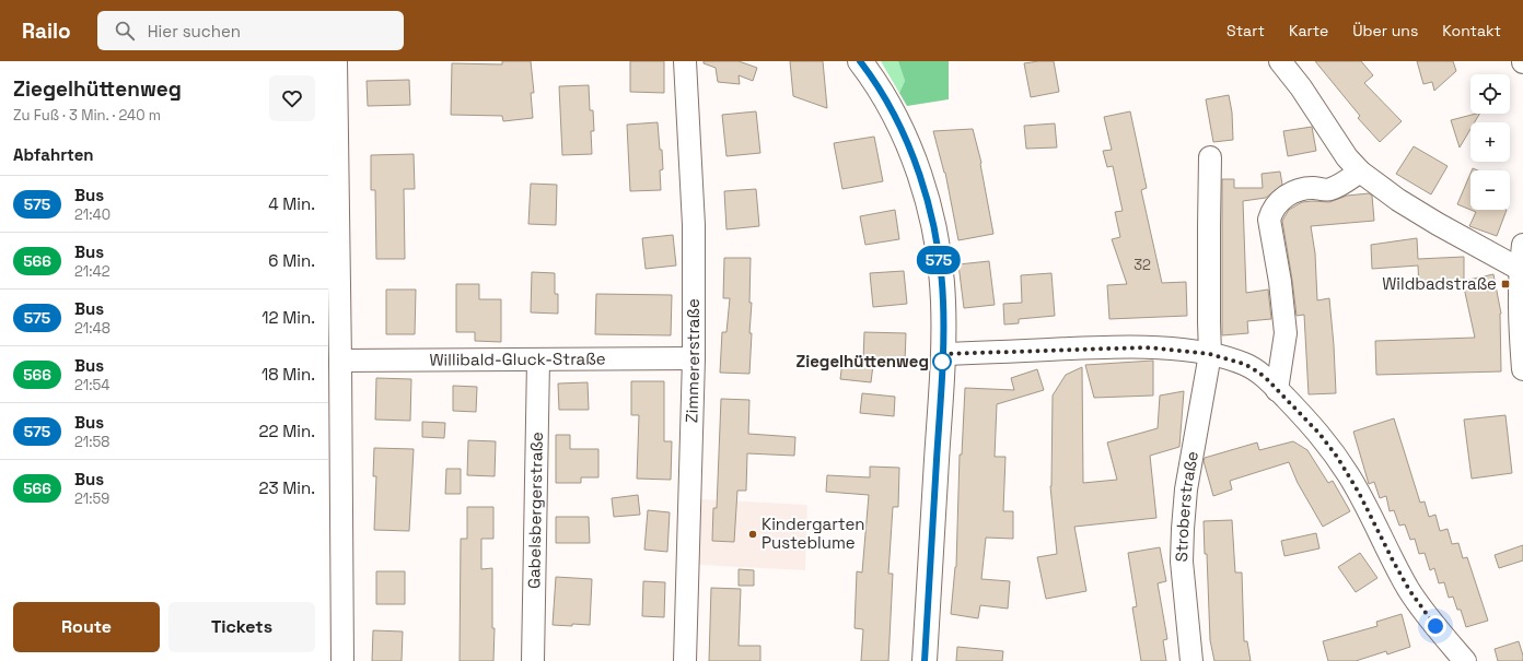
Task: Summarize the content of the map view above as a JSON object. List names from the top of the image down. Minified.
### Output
{"streets":{"street":["Willibald-Gluck-Straße","Zimmererstraße","Stroberstraße","Gabelsbergerstraße"]},"crossings":[["Willibald-Gluck-Straße","Zimmererstraße"],["Willibald-Gluck-Straße","Gabelsbergerstraße"]],"places":{"transit":["Wildbadstraße"],"other":["Ziegelhüttenweg","Kindergarten Pusteblume"]},"lines":["bus line 575"],"house_numbers":["32"],"page":{"header":"Railo","search":"Hier suchen","nav":["Start","Karte","Über uns","Kontakt"],"heading":[["Ziegelhüttenweg","Zu Fuß · 3 Min. · 240 m"],"Abfahrten"],"on_map":"575","map_buttons":["+","−"],"list":[{"mark":"575","name":"Bus","note":"21:40","value":"4 Min."},{"mark":"566","name":"Bus","note":"21:42","value":"6 Min."},{"mark":"575","name":"Bus","note":"21:48","value":"12 Min."},{"mark":"566","name":"Bus","note":"21:54","value":"18 Min."},{"mark":"575","name":"Bus","note":"21:58","value":"22 Min."},{"mark":"566","name":"Bus","note":"21:59","value":"23 Min."}],"buttons":["Route","Tickets"]}}
